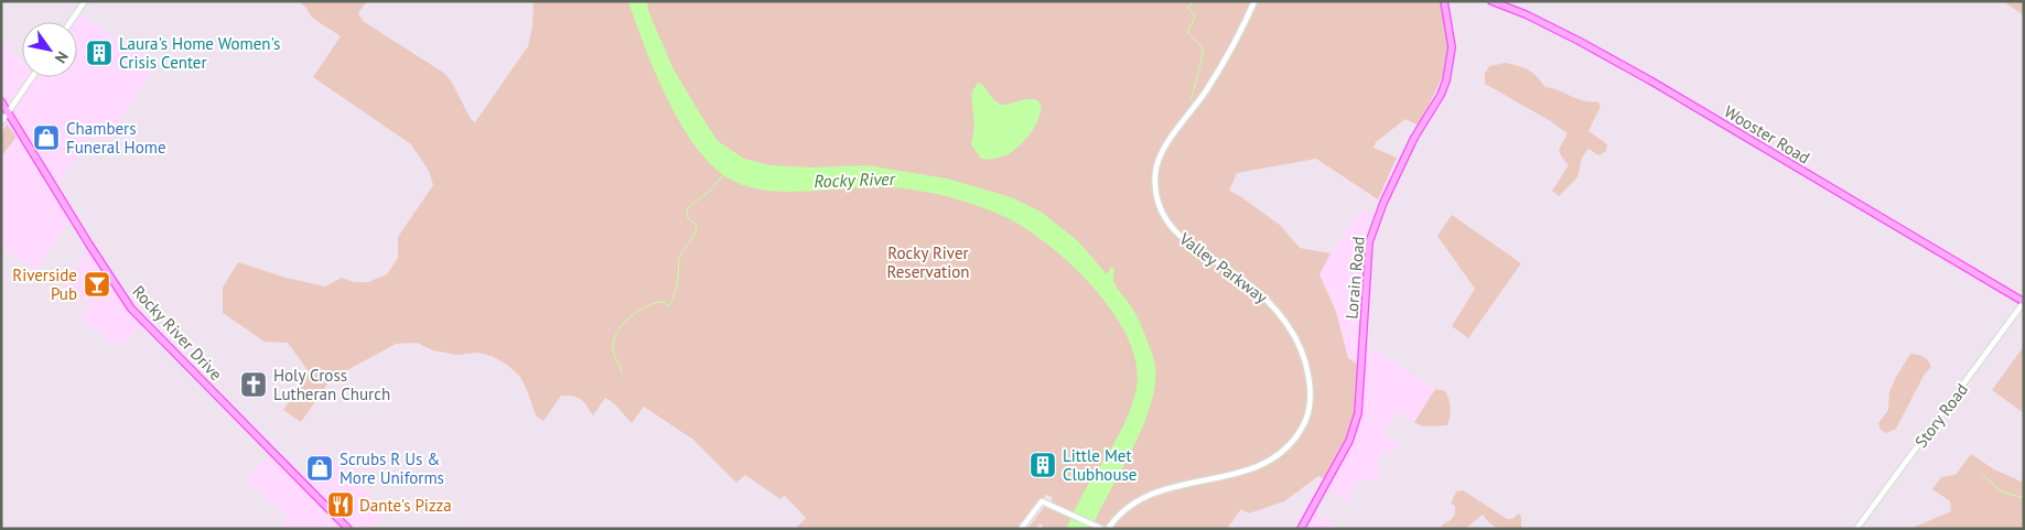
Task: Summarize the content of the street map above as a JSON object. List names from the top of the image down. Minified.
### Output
{"streets":{"main road":["Wooster Road","Lorain Road","Rocky River Drive"],"street":["Valley Parkway","Story Road"]},"crossings":[["Wooster Road","Story Road"]],"water":["Rocky River"],"parks":["Rocky River Reservation"],"places":{"building":["Laura's Home Women's Crisis Center","Little Met Clubhouse"],"shop":["Chambers Funeral Home","Scrubs R Us & More Uniforms"],"bar":["Riverside Pub"],"church":["Holy Cross Lutheran Church"],"restaurant":["Dante's Pizza"]},"north":"bottom right"}
